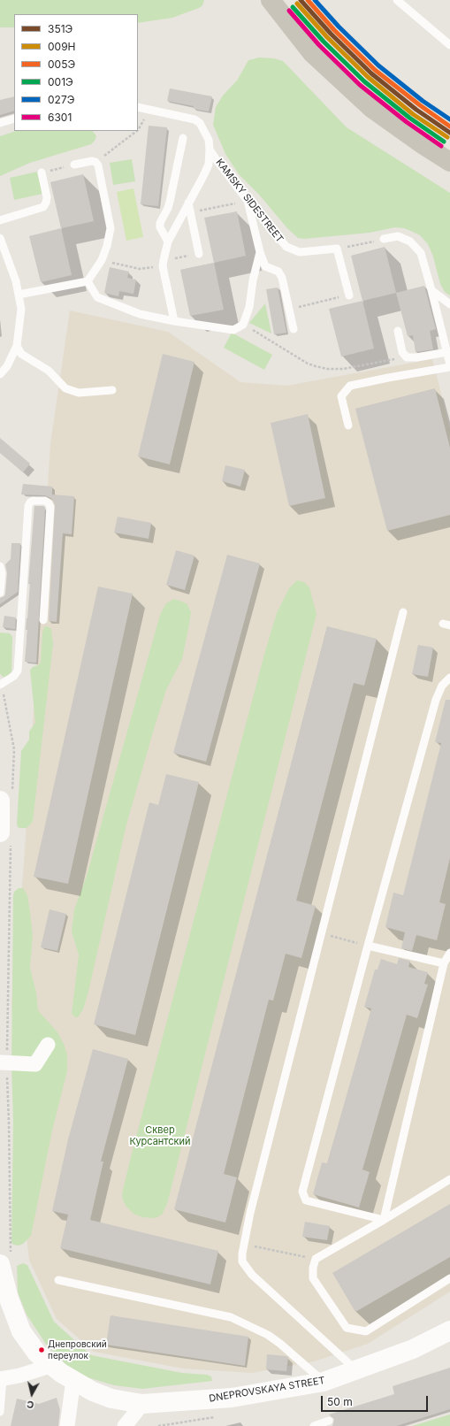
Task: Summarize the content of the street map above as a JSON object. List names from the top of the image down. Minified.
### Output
{"streets":{"main road":["DNEPROVSKAYA STREET"],"lane":["KAMSKY SIDESTREET"]},"parks":["Сквер Курсантский"],"places":["Днепровский переулок"],"lines":["transit line 351Э","transit line 005Э","transit line 027Э","transit line 009Н","transit line 001Э","transit line 6301"],"legend":["351Э","009Н","005Э","001Э","027Э","6301"],"scale_bar":"50 m","north":"bottom"}
